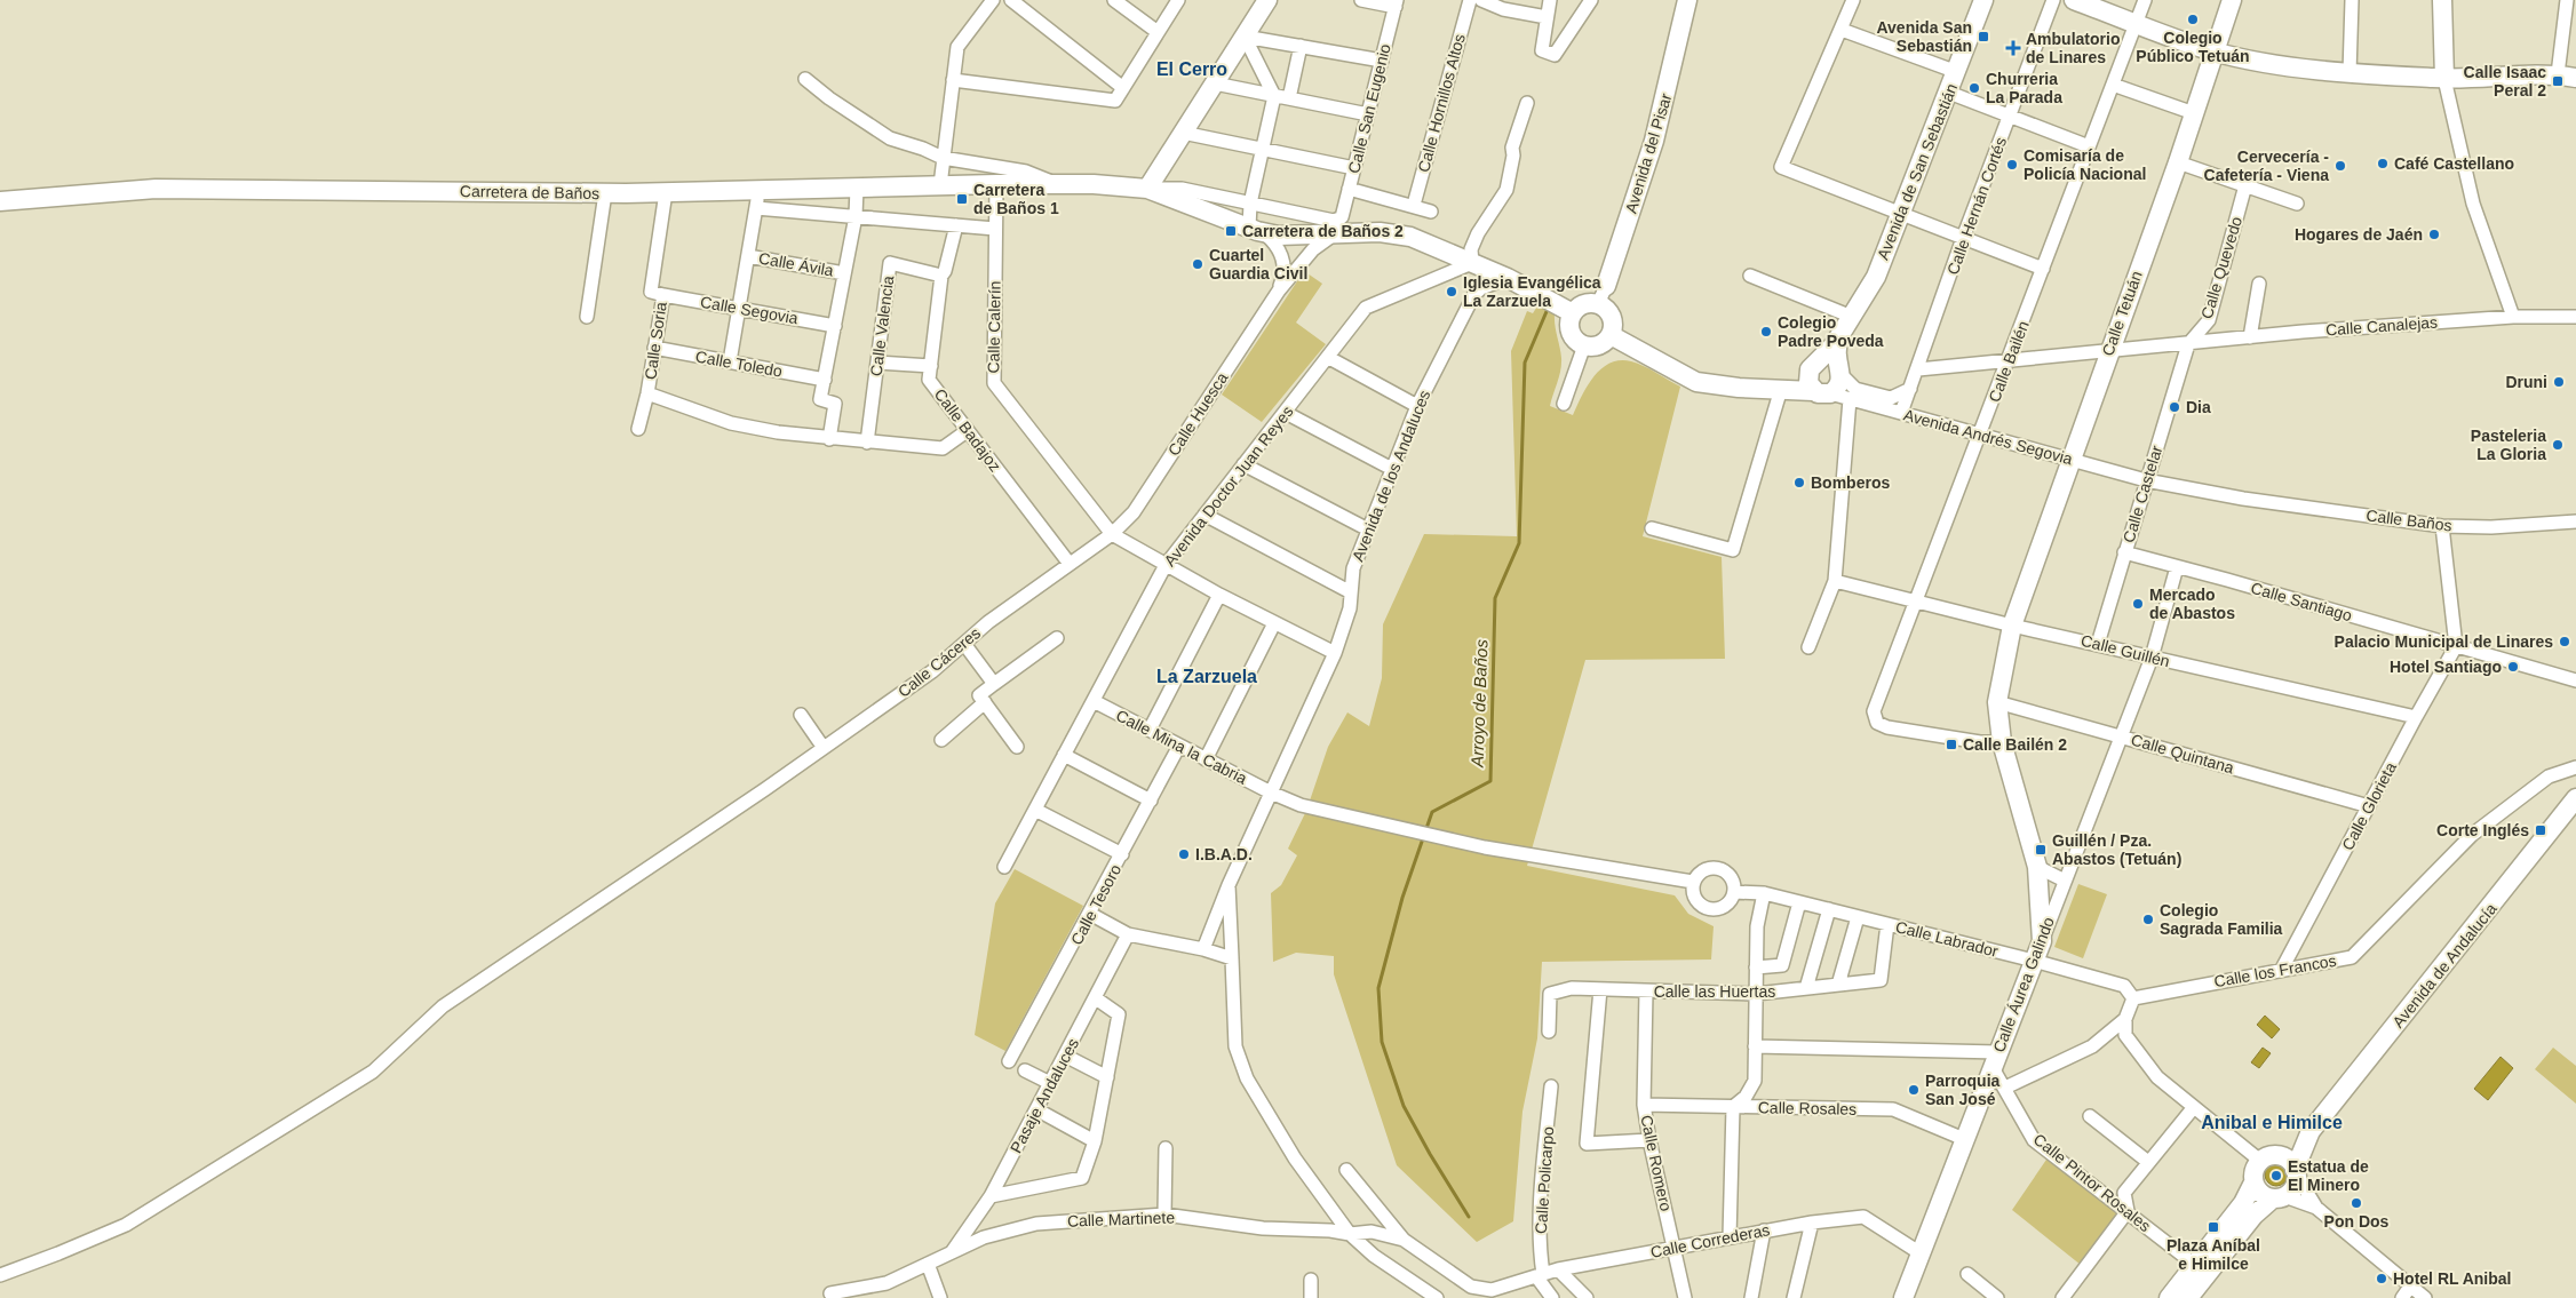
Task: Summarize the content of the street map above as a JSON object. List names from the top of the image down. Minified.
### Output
{"streets":{"main road":["Avenida del Pisar","Avenida de San Sebastián","Carretera de Baños","Calle Tetuán","Avenida Andrés Segovia","Avenida de Andalucía","Calle Áurea Galindo"],"street":["Calle Hornillos Altos","Calle San Eugenio","Calle Hernán Cortés","Calle Ávila","Calle Quevedo","Calle Segovia","Calle Valencia","Calle Canalejas","Calle Calerín","Calle Soria","Calle Bailén","Calle Toledo","Calle Huesca","Calle Badajoz","Avenida de los Andaluces","Avenida Doctor Juan Reyes","Calle Castelar","Calle Baños","Calle Santiago","Calle Guillén","Calle Cáceres","Calle Mina la Cabria","Calle Quintana","Calle Glorieta","Calle Tesoro","Calle Labrador","Calle los Francos","Calle las Huertas","Pasaje Andaluces","Calle Rosales","Calle Romero","Calle Policarpo","Calle Pintor Rosales","Calle Martinete","Calle Correderas"]},"crossings":[["Calle San Eugenio","Carretera de Baños"],["Calle San Eugenio","Calle Huesca"],["Avenida del Pisar","Avenida Andrés Segovia"],["Avenida de San Sebastián","Avenida Andrés Segovia"],["Carretera de Baños","Calle Calerín"],["Carretera de Baños","Calle Soria"],["Carretera de Baños","Calle Huesca"],["Carretera de Baños","Calle Badajoz"],["Carretera de Baños","Avenida Doctor Juan Reyes"],["Calle Hernán Cortés","Calle Canalejas"],["Calle Hernán Cortés","Avenida Andrés Segovia"],["Calle Quevedo","Calle Canalejas"],["Calle Quevedo","Calle Castelar"],["Calle Segovia","Calle Soria"],["Calle Tetuán","Calle Canalejas"],["Calle Tetuán","Calle Bailén"],["Calle Tetuán","Avenida Andrés Segovia"],["Calle Tetuán","Calle Guillén"],["Calle Tetuán","Calle Quintana"],["Calle Tetuán","Calle Áurea Galindo"],["Calle Valencia","Calle Badajoz"],["Calle Canalejas","Calle Bailén"],["Calle Canalejas","Calle Castelar"],["Calle Calerín","Calle Huesca"],["Calle Calerín","Calle Cáceres"],["Calle Soria","Calle Toledo"],["Calle Bailén","Avenida Andrés Segovia"],["Calle Bailén","Calle Guillén"],["Calle Huesca","Calle Cáceres"],["Calle Badajoz","Calle Cáceres"],["Avenida Andrés Segovia","Calle Castelar"],["Avenida Andrés Segovia","Calle Baños"],["Avenida de los Andaluces","Calle Mina la Cabria"],["Avenida Doctor Juan Reyes","Calle Mina la Cabria"],["Calle Castelar","Calle Santiago"],["Calle Castelar","Calle Guillén"],["Calle Santiago","Calle Glorieta"],["Calle Santiago","Calle Áurea Galindo"],["Calle Guillén","Calle Glorieta"],["Calle Guillén","Calle Áurea Galindo"],["Calle Mina la Cabria","Calle Tesoro"],["Calle Mina la Cabria","Calle Labrador"],["Calle Quintana","Calle Glorieta"],["Calle Quintana","Calle Áurea Galindo"],["Calle Glorieta","Calle los Francos"],["Calle Labrador","Calle los Francos"],["Calle Labrador","Calle Áurea Galindo"],["Calle Labrador","Calle las Huertas"],["Calle Áurea Galindo","Calle Rosales"],["Calle Áurea Galindo","Calle Pintor Rosales"],["Calle Áurea Galindo","Calle Correderas"],["Calle las Huertas","Calle Romero"],["Pasaje Andaluces","Calle Martinete"],["Calle Rosales","Calle Romero"],["Calle Romero","Calle Correderas"],["Calle Policarpo","Calle Correderas"],["Calle Martinete","Calle Correderas"]],"districts":["El Cerro","La Zarzuela","Anibal e Himilce"],"water":["Arroyo de Baños"],"places":{"other":["Colegio Público Tetuán","Churreria La Parada","Café Castellano","Comisaría de Policía Nacional","Cervecería - Cafetería - Viena","Hogares de Jaén","Cuartel Guardia Civil","Iglesia Evangélica La Zarzuela","Colegio Padre Poveda","Druni","Dia","Pasteleria La Gloria","Bomberos","Mercado de Abastos","Palacio Municipal de Linares","Hotel Santiago","I.B.A.D.","Colegio Sagrada Familia","Parroquia San José","Estatua de El Minero","Pon Dos","Hotel RL Anibal"],"transit":["Avenida San Sebastián","Calle Isaac Peral 2","Carretera de Baños 1","Carretera de Baños 2","Calle Bailén 2","Corte Inglés","Guillén / Pza. Abastos (Tetuán)","Plaza Aníbal e Himilce"],"health":["Ambulatorio de Linares"]}}
